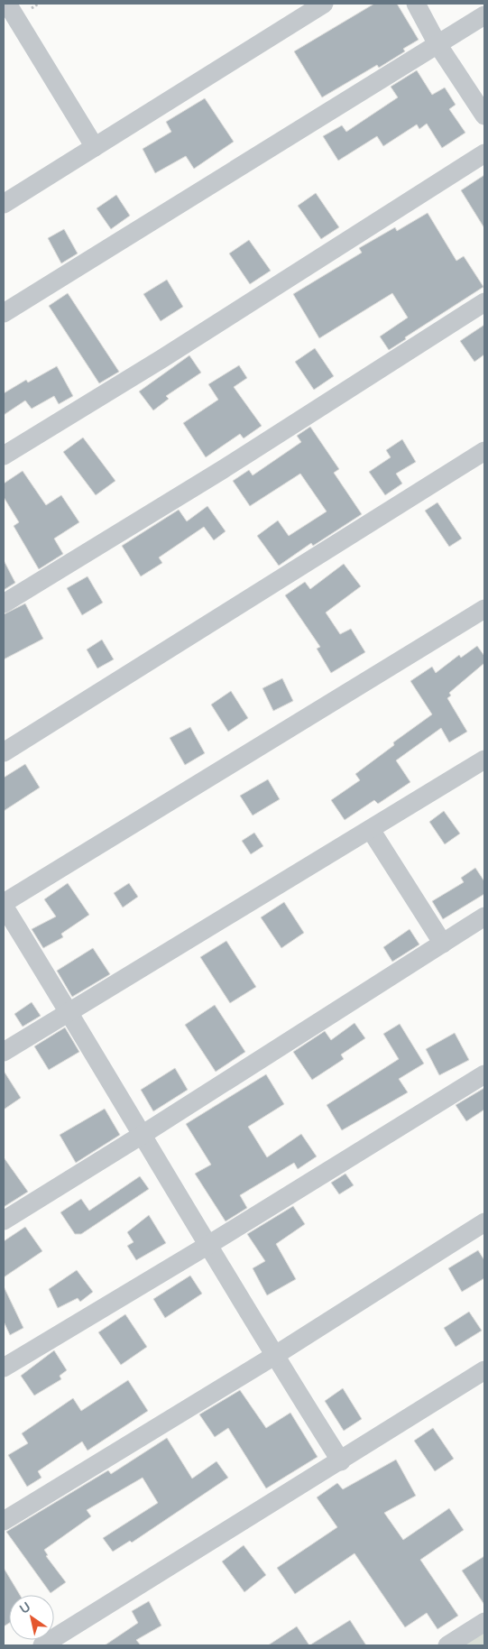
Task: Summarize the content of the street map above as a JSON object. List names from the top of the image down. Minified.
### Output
{"north":"top left"}
